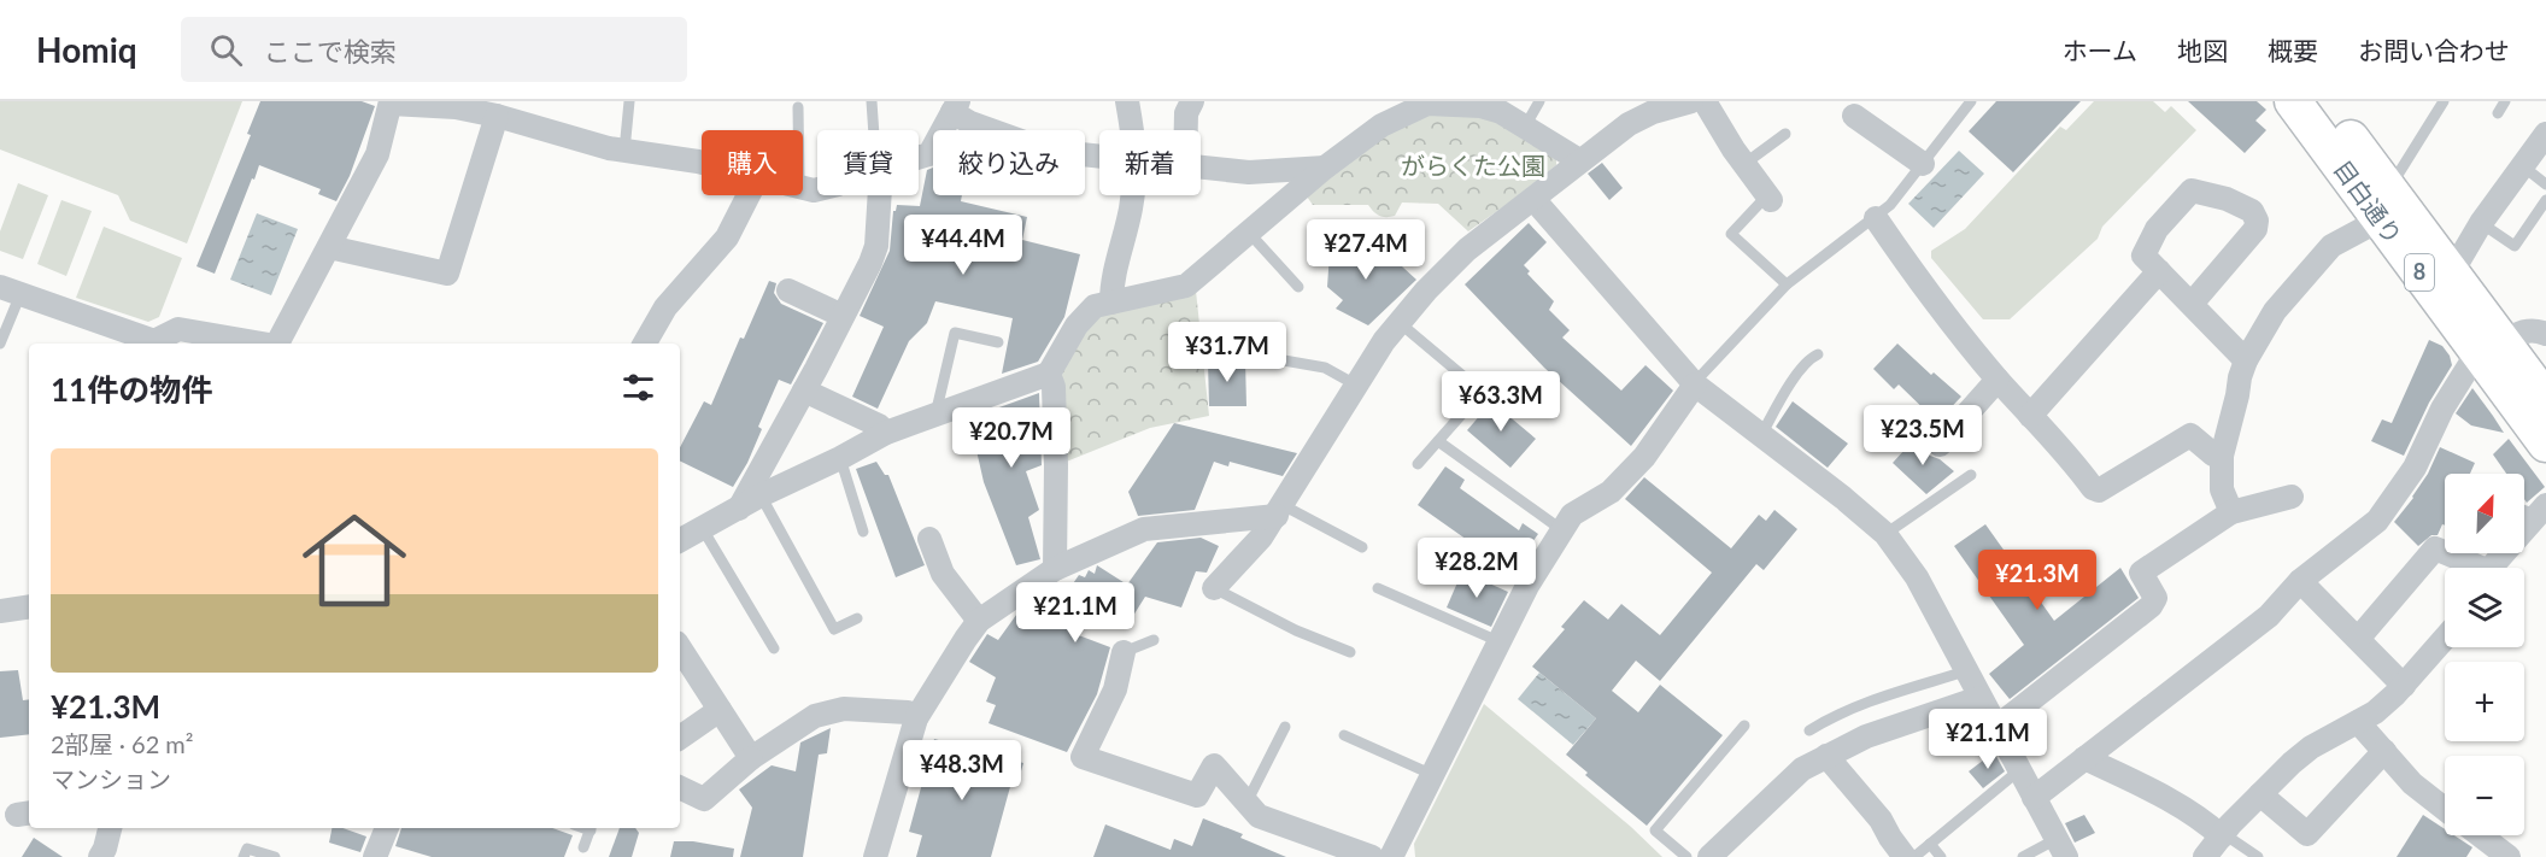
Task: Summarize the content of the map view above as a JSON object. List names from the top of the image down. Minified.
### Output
{"streets":{"main road":["目白通り","8"]},"parks":["がらくた公園"],"north":"top right","page":{"header":"Homiq","search":"ここで検索","nav":["ホーム","地図","概要","お問い合わせ"],"chip":["購入","賃貸","絞り込み","新着"],"price":["¥44.4M","¥27.4M","¥31.7M","¥63.3M","¥23.5M","¥20.7M","¥28.2M","¥21.3M","¥21.1M","¥21.1M","¥48.3M"],"heading":"11件の物件","list":[{"name":"¥21.3M","note":"2部屋 · 62 m² · マンション"}],"map_buttons":["+","−"]}}
